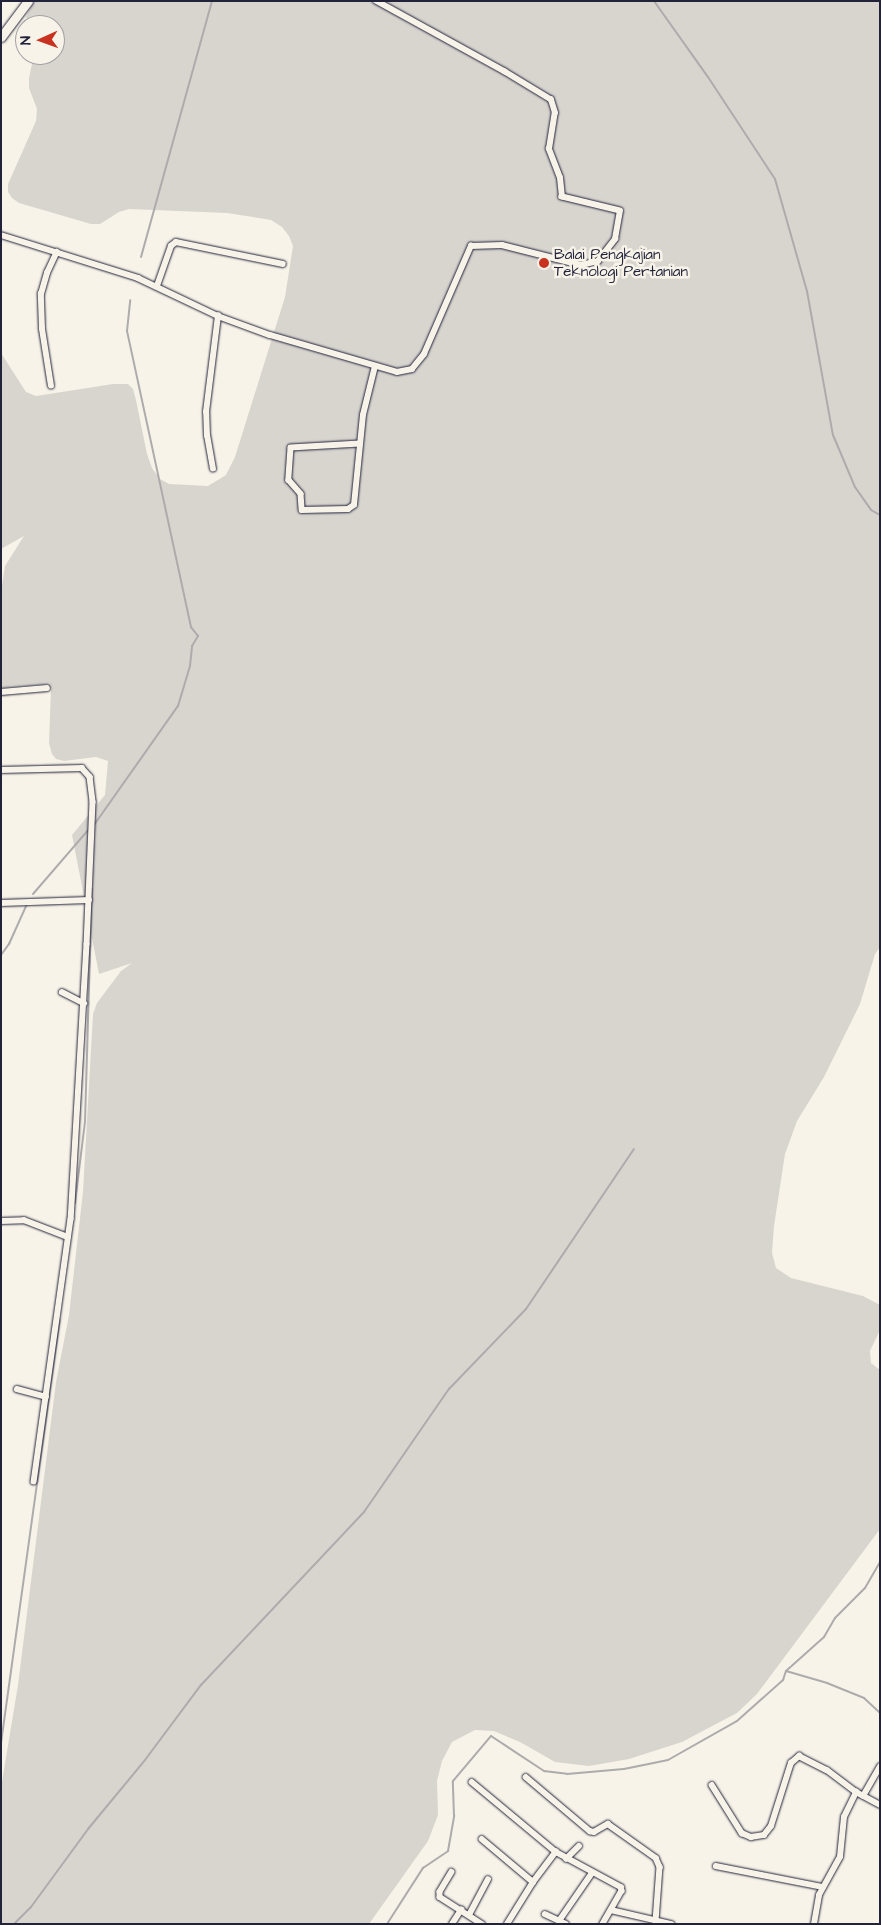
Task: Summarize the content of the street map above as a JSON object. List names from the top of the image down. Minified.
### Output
{"places":["Balai Pengkajian Teknologi Pertanian"],"north":"left"}
